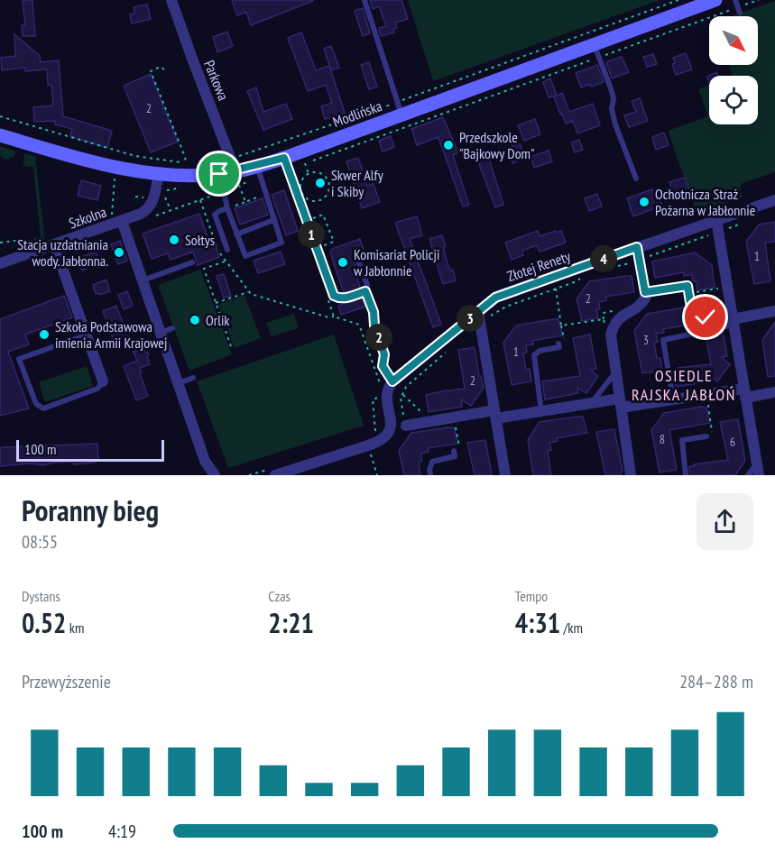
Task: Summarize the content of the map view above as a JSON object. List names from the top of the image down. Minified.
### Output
{"streets":{"main road":["Modlińska"],"street":["Parkowa","Szkolna","Złotej Renety"]},"crossings":[["Parkowa","Modlińska"],["Modlińska","Szkolna"]],"districts":["OSIEDLE RAJSKA JABŁOŃ"],"places":["Przedszkole \"Bajkowy Dom\"","Skwer Alfy i Skiby","Ochotnicza Straż Pożarna w Jabłonnie","Sołtys","Stacja uzdatniania wody. Jabłonna.","Komisariat Policji w Jabłonnie","Orlik","Szkoła Podstawowa imienia Armii Krajowej"],"house_numbers":["2","1","2","3","1","2","8","6"],"scale_bar":"100 m","north":"bottom right","page":{"pins":["1","4","3","2"],"scale":"100 m","heading":["Poranny bieg","08:55"],"stats":[["Dystans","0.52 km"],["Czas","2:21"],["Tempo","4:31 /km"]],"chart":["Przewyższenie","284–288 m"],"list":[{"name":"100 m","note":"4:19"}]}}
